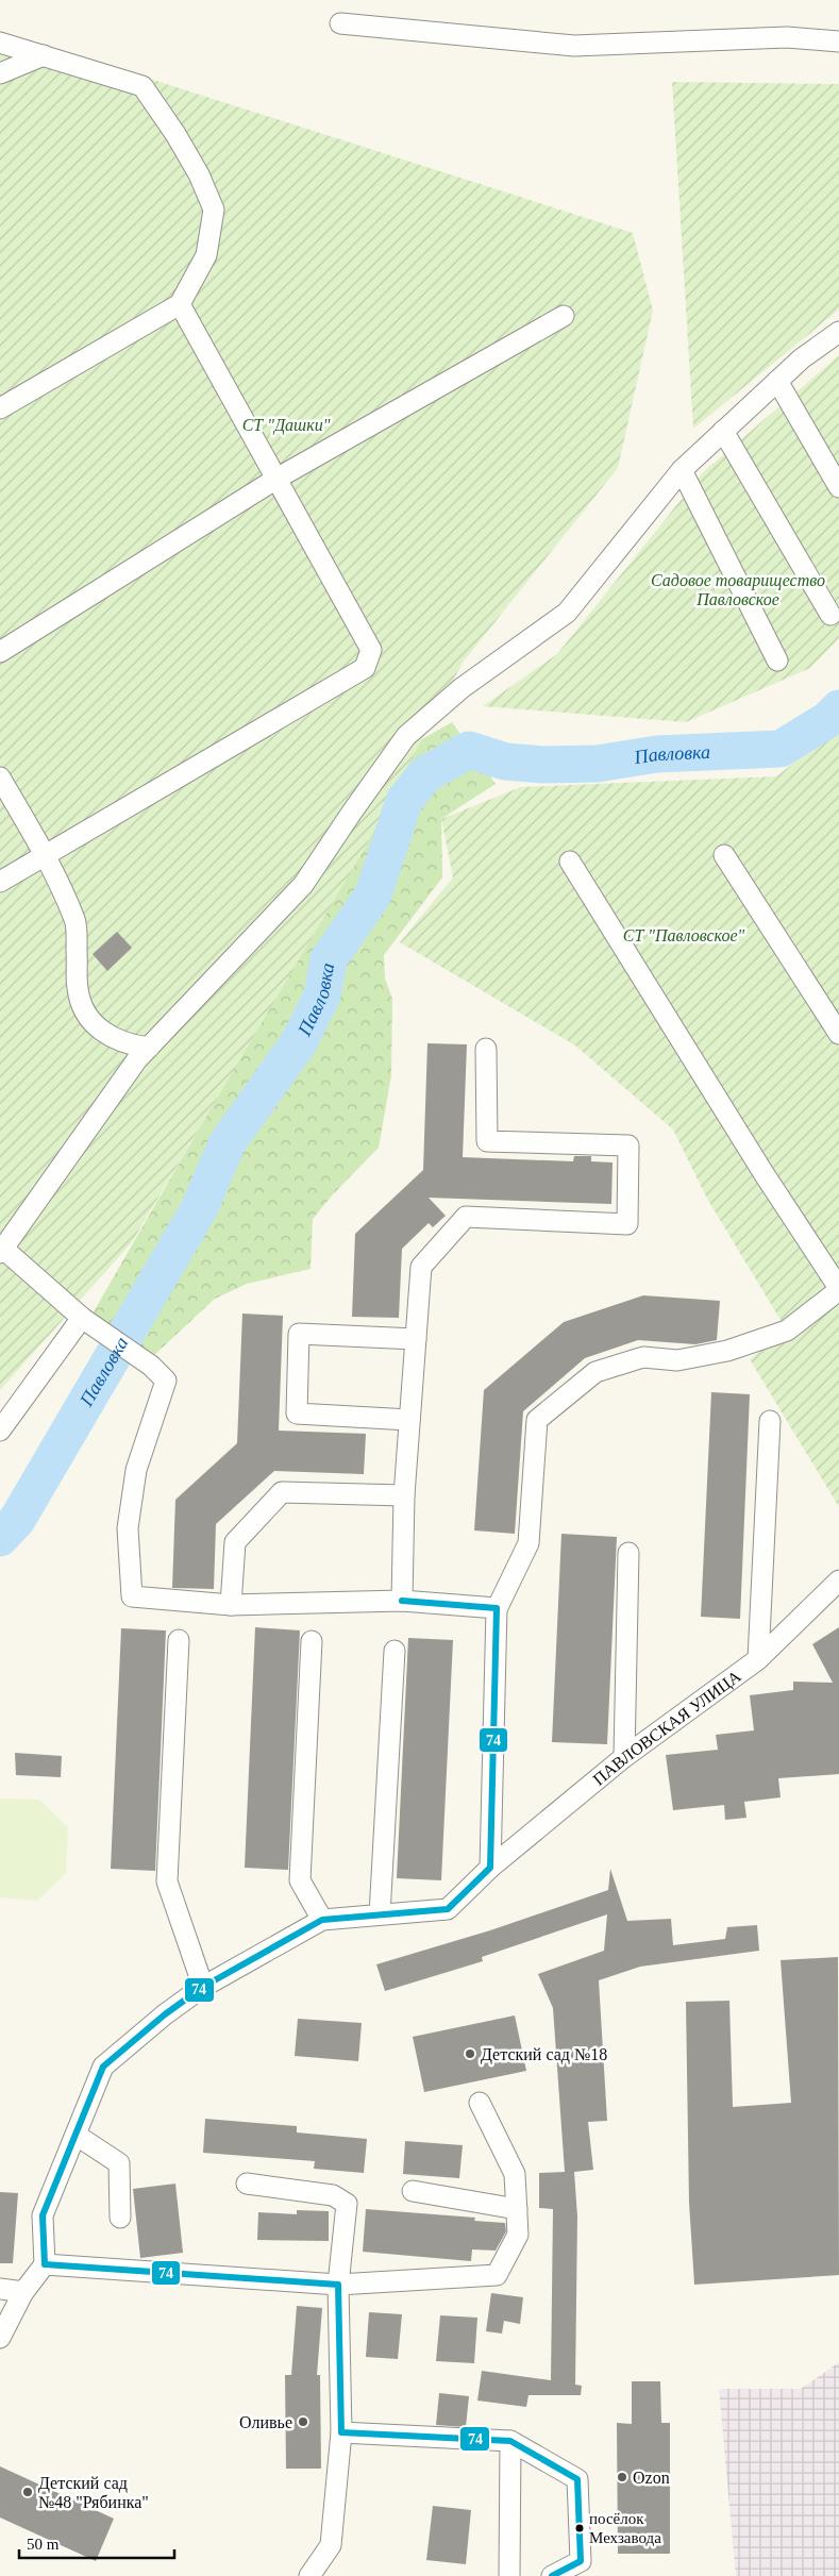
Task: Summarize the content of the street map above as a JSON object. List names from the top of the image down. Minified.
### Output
{"streets":{"street":["ПАВЛОВСКАЯ УЛИЦА"]},"water":["Павловка"],"parks":["СТ \"Дашки\"","Садовое товарищество Павловское","СТ \"Павловское\""],"places":["Детский сад №18","Оливье","Ozon","Детский сад №48 \"Рябинка\"","посёлок Мехзавода"],"lines":["transit line 74"],"scale_bar":"50 m"}
